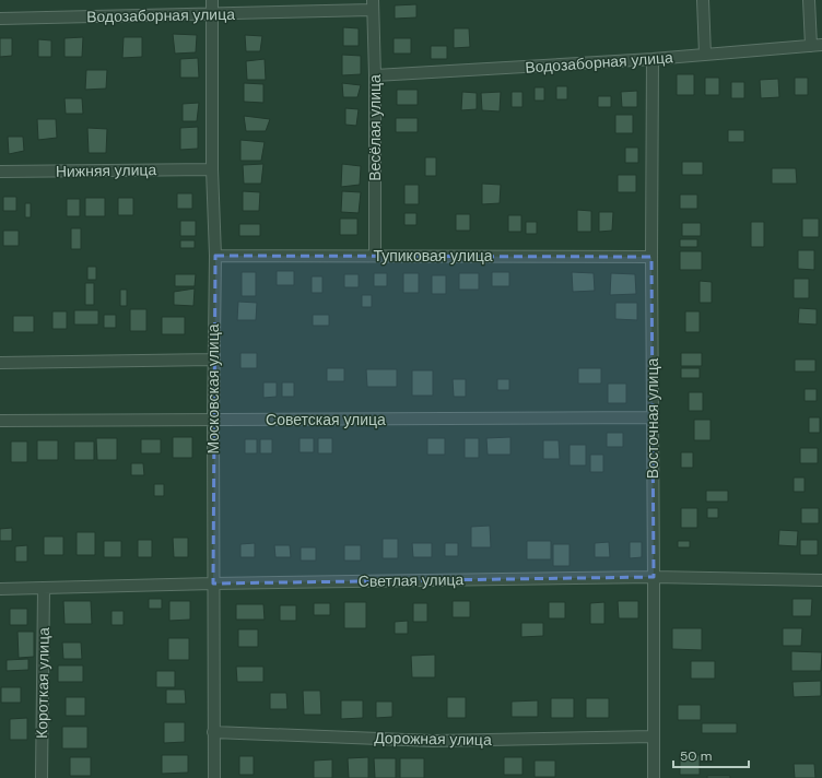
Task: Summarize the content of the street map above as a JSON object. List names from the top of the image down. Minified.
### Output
{"streets":{"street":["Водозаборная улица","Весёлая улица","Нижняя улица","Тупиковая улица","Московская улица","Восточная улица","Советская улица","Светлая улица","Короткая улица","Дорожная улица"]},"crossings":[["Водозаборная улица","Весёлая улица"],["Водозаборная улица","Московская улица"],["Водозаборная улица","Восточная улица"],["Весёлая улица","Тупиковая улица"],["Нижняя улица","Московская улица"],["Тупиковая улица","Московская улица"],["Тупиковая улица","Восточная улица"],["Московская улица","Советская улица"],["Московская улица","Светлая улица"],["Московская улица","Дорожная улица"],["Восточная улица","Советская улица"],["Восточная улица","Светлая улица"],["Восточная улица","Дорожная улица"],["Светлая улица","Короткая улица"]],"scale_bar":"50 m"}
